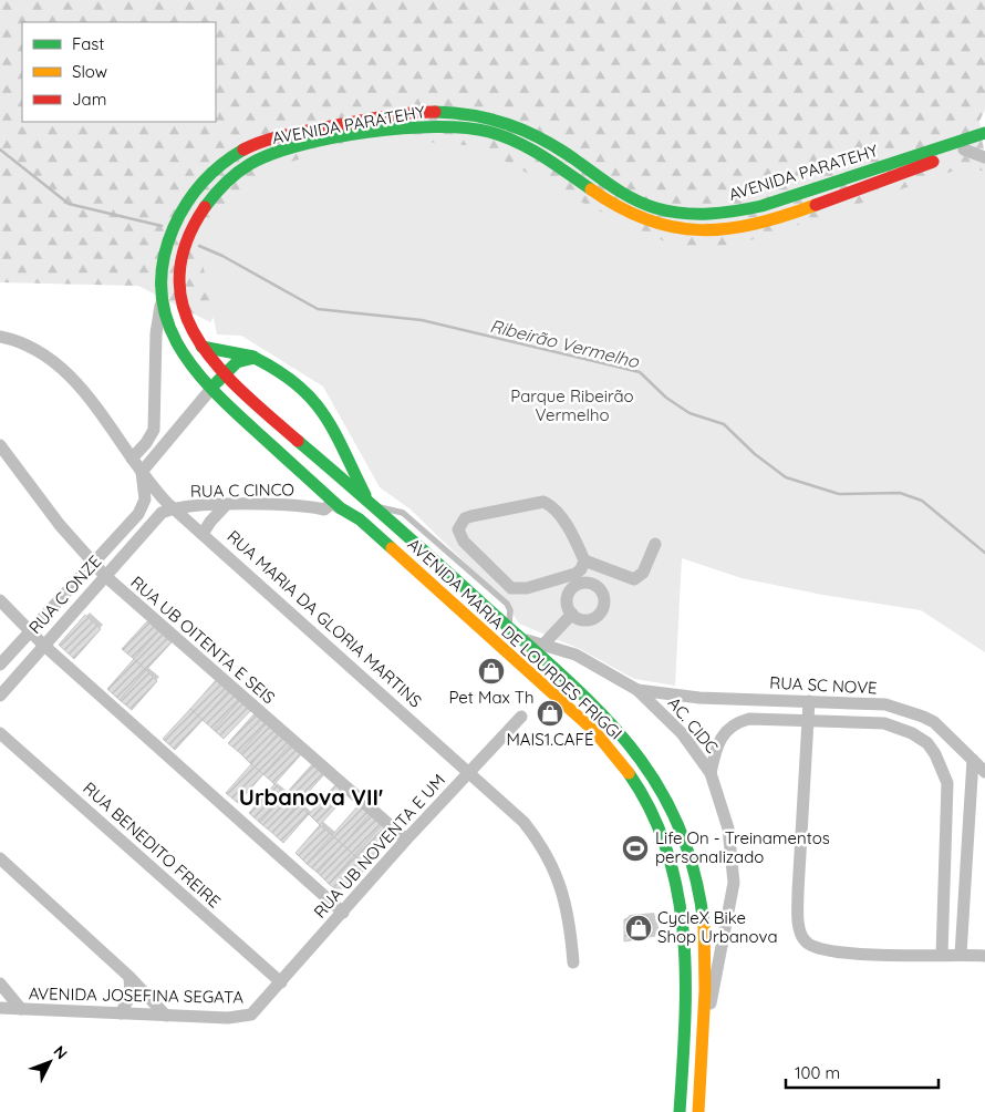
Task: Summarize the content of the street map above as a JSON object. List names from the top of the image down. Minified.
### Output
{"streets":{"street":["AVENIDA PARATEHY","RUA C CINCO","RUA C ONZE","RUA MARIA DA GLORIA MARTINS","AVENIDA MARIA DE LOURDES FRIGGI","RUA UB OITENTA E SEIS","RUA SC NOVE","AC. CIDC","RUA BENEDITO FREIRE","RUA UB NOVENTA E UM","AVENIDA JOSEFINA SEGATA"]},"crossings":[["AVENIDA PARATEHY","AVENIDA MARIA DE LOURDES FRIGGI"],["RUA C CINCO","RUA C ONZE"],["RUA C CINCO","RUA MARIA DA GLORIA MARTINS"],["RUA C CINCO","AVENIDA MARIA DE LOURDES FRIGGI"],["RUA C ONZE","RUA MARIA DA GLORIA MARTINS"],["RUA C ONZE","RUA UB OITENTA E SEIS"],["RUA MARIA DA GLORIA MARTINS","RUA UB NOVENTA E UM"],["AVENIDA MARIA DE LOURDES FRIGGI","AC. CIDC"],["RUA UB OITENTA E SEIS","RUA UB NOVENTA E UM"],["RUA SC NOVE","AC. CIDC"],["RUA BENEDITO FREIRE","RUA UB NOVENTA E UM"],["RUA UB NOVENTA E UM","AVENIDA JOSEFINA SEGATA"]],"districts":["Urbanova VII'"],"water":["Ribeirão Vermelho"],"parks":["Parque Ribeirão Vermelho"],"places":{"shop":["Pet Max Th","MAIS1.CAFÉ","CycleX Bike Shop Urbanova"],"sports":["Life On - Treinamentos personalizado"]},"legend":["Fast","Slow","Jam"],"scale_bar":"100 m","north":"top right"}
